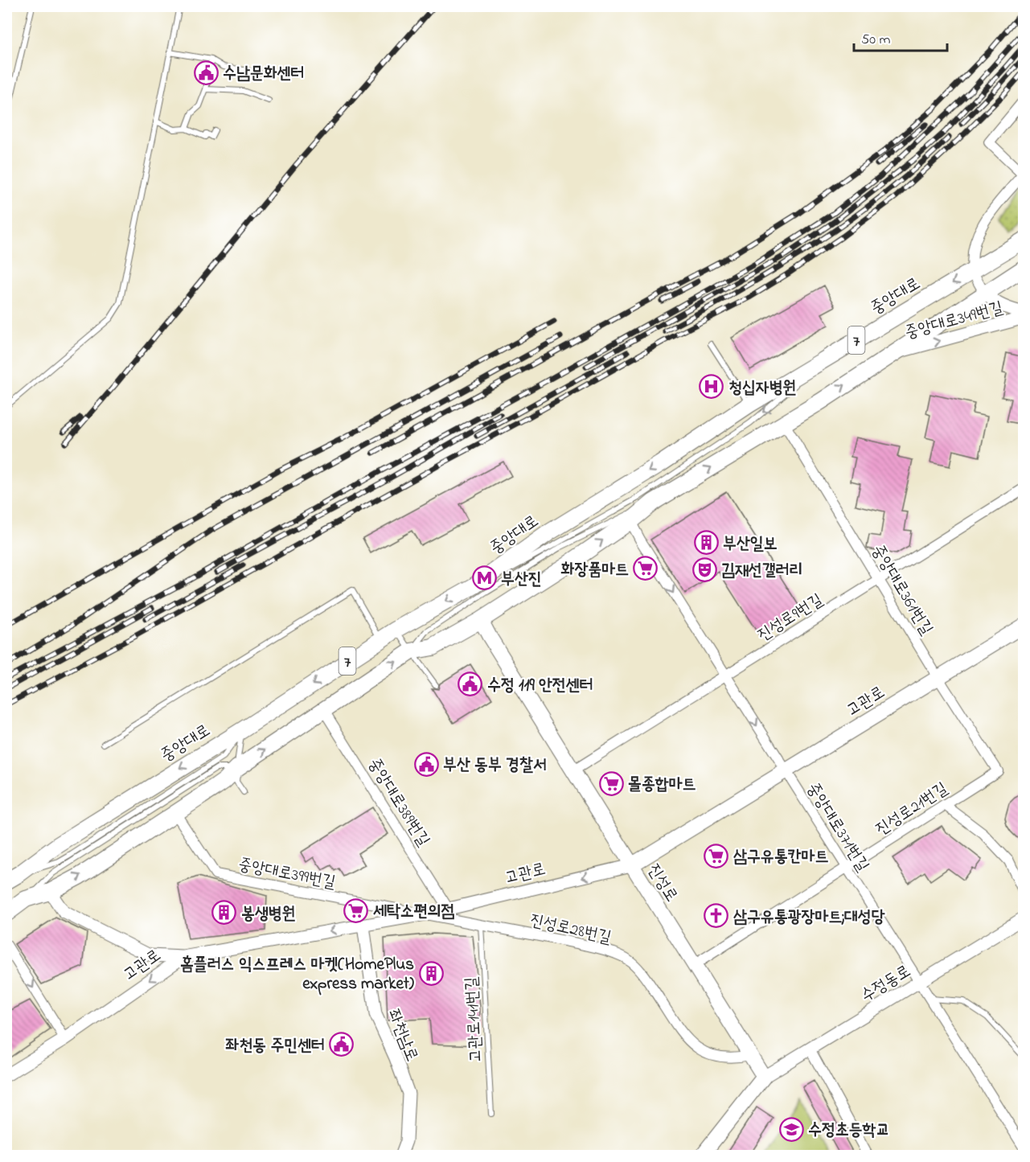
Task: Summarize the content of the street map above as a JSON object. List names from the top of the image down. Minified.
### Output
{"streets":{"main road":["중앙대로","7","고관로","진성로"],"street":["중앙대로349번길","중앙대로361번길","진성로9번길","중앙대로389번길","진성로21번길","중앙대로371번길","중앙대로399번길","진성로28번길","수정동로","좌천남로"],"lane":["고관로141번길"]},"crossings":[["중앙대로349번길","7"],["7","중앙대로361번길"],["7","중앙대로389번길"],["7","중앙대로371번길"],["7","중앙대로399번길"],["7","진성로"],["중앙대로361번길","진성로9번길"],["중앙대로361번길","고관로"],["중앙대로361번길","진성로21번길"],["진성로9번길","중앙대로371번길"],["진성로9번길","진성로"],["고관로","중앙대로389번길"],["고관로","중앙대로371번길"],["고관로","중앙대로399번길"],["고관로","진성로"],["고관로","진성로28번길"],["고관로","좌천남로"],["진성로21번길","중앙대로371번길"],["진성로21번길","진성로"],["중앙대로371번길","수정동로"],["중앙대로399번길","진성로28번길"],["진성로","진성로28번길"],["진성로","수정동로"],["진성로28번길","고관로141번길"]],"one_way":["중앙대로349번길","고관로","중앙대로371번길"],"places":{"public building":["수남문화센터","수정 119 안전센터","부산 동부 경찰서","좌천동 주민센터"],"hospital":["청십자병원"],"building":["부산일보","봉생병원","홈플러스 익스프레스 마켓(HomePlus express market)"],"supermarket":["화장품마트","몰종합마트","삼구유통칸마트","세탁소편의점"],"theatre":["김재선갤러리"],"metro station":["부산진"],"church":["삼구유통광장마트;대성당"],"school or university":["수정초등학교"]},"scale_bar":"50 m"}
